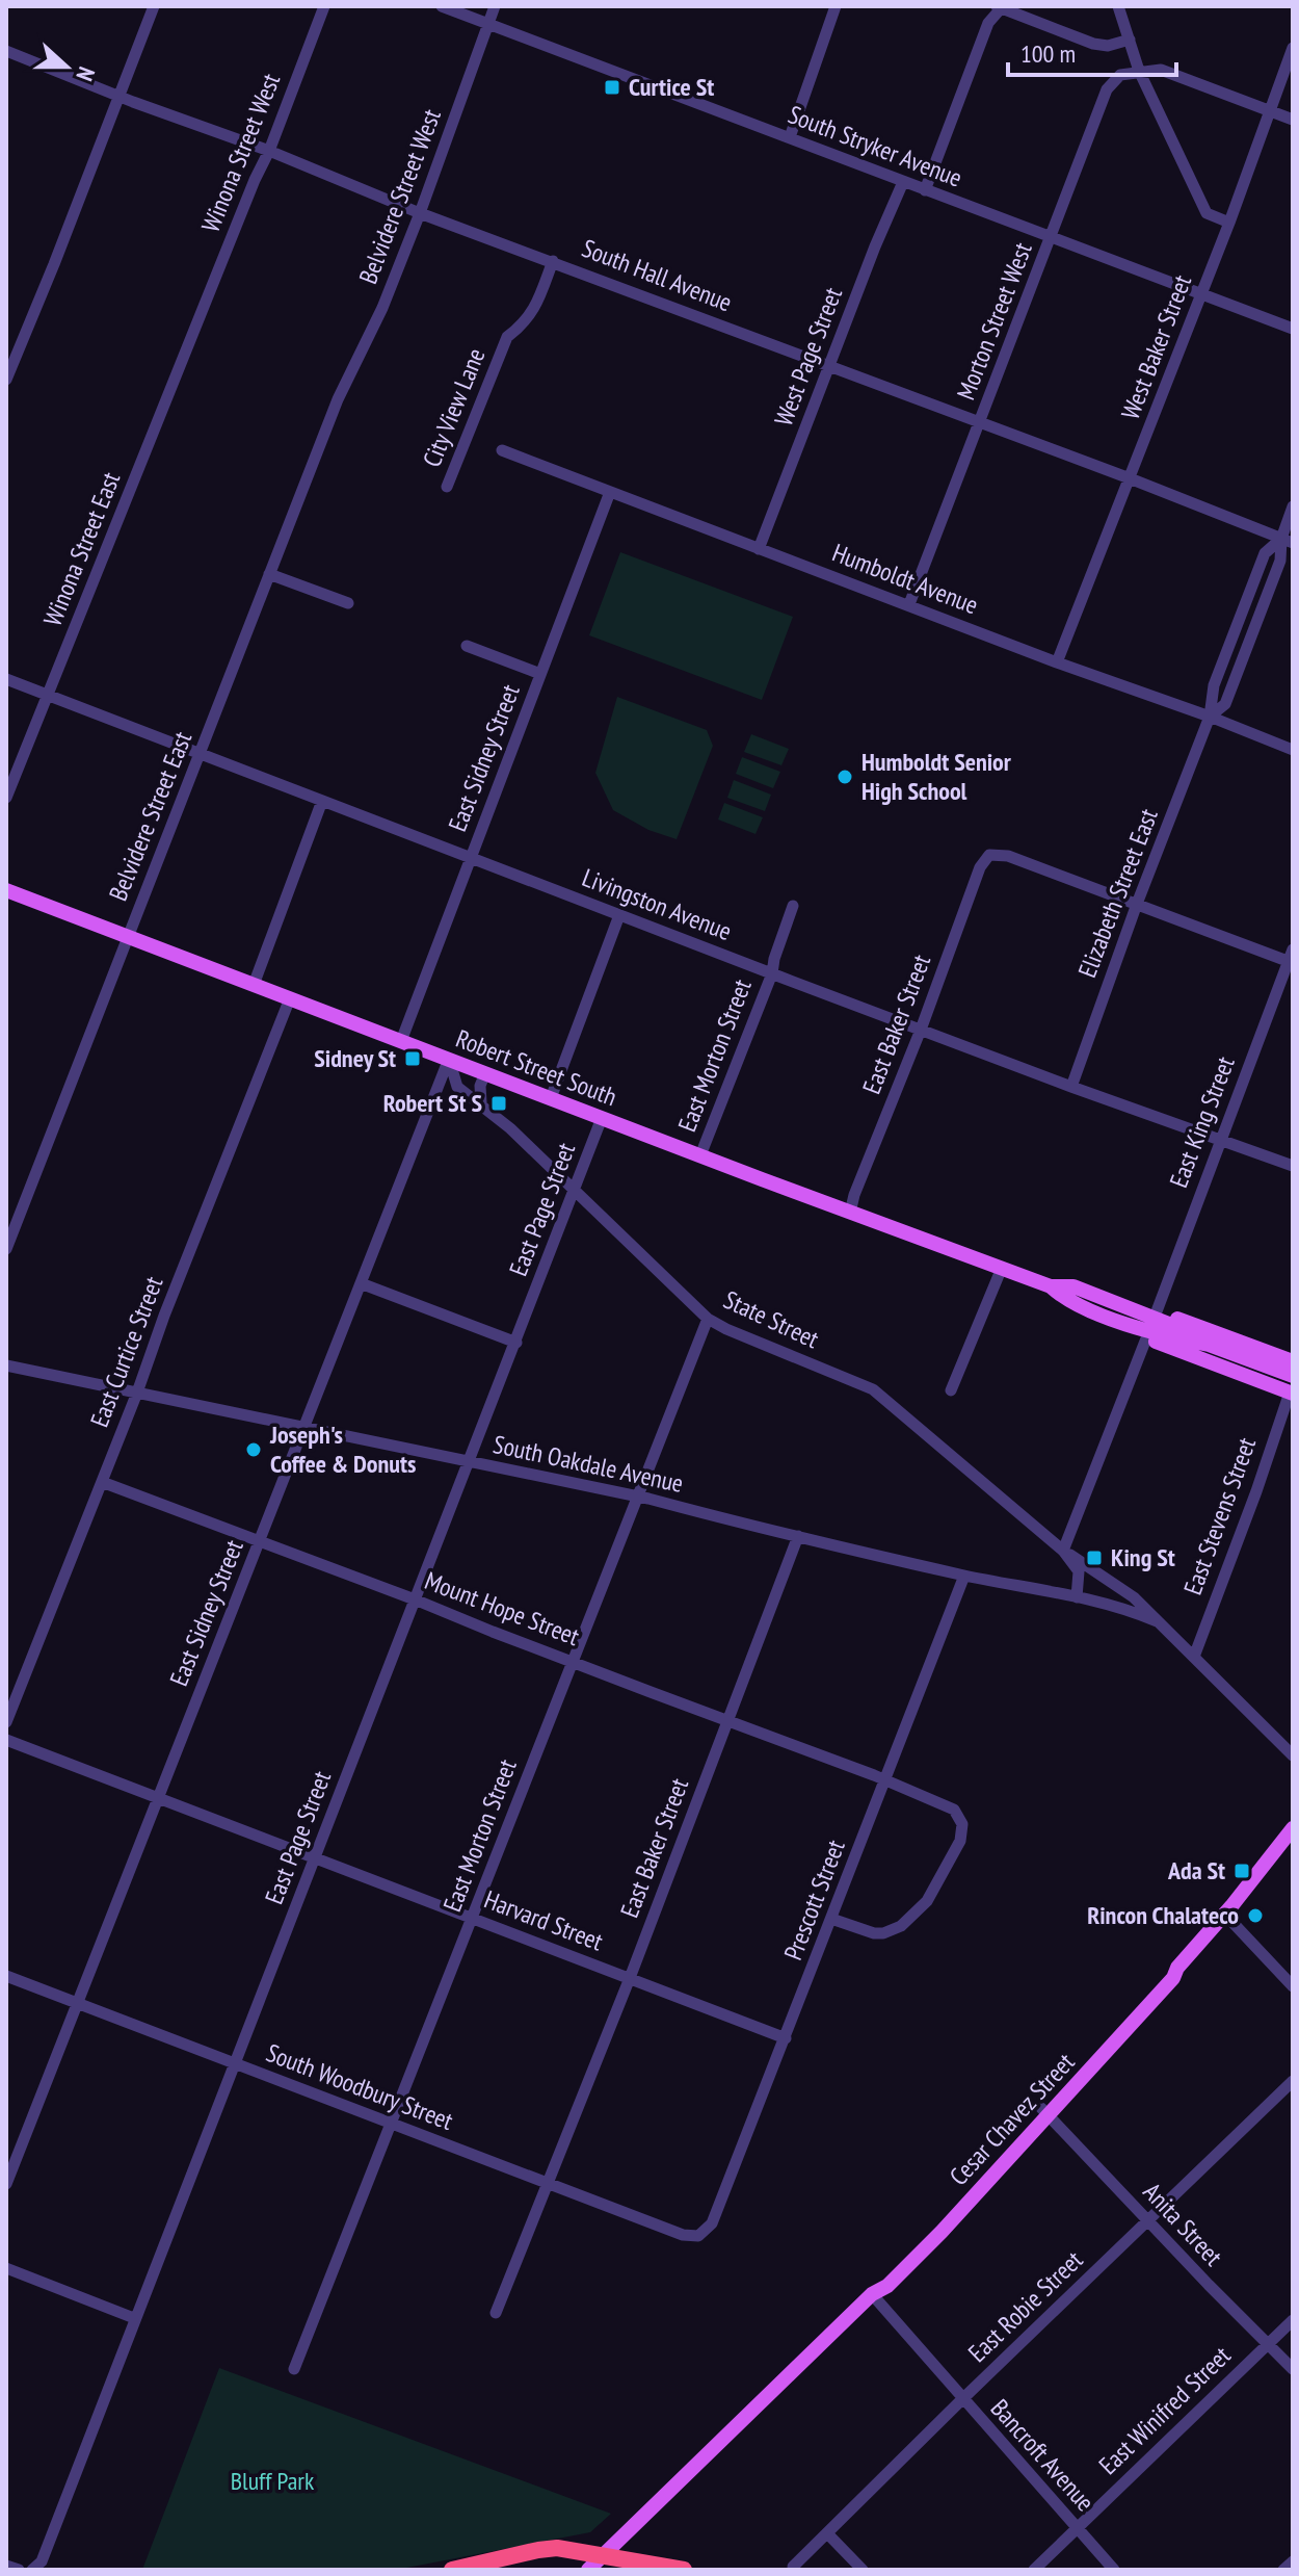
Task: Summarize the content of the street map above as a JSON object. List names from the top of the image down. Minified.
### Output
{"streets":{"main road":["Robert Street South","Cesar Chavez Street"],"street":["South Stryker Avenue","Winona Street West","Belvidere Street West","South Hall Avenue","Morton Street West","West Baker Street","West Page Street","City View Lane","Winona Street East","Humboldt Avenue","East Sidney Street","Belvidere Street East","Elizabeth Street East","Livingston Avenue","East Baker Street","East Morton Street","East King Street","East Page Street","State Street","East Curtice Street","South Oakdale Avenue","East Stevens Street","Mount Hope Street","Prescott Street","Harvard Street","South Woodbury Street","Anita Street","East Robie Street","East Winifred Street","Bancroft Avenue"]},"crossings":[["South Stryker Avenue","Belvidere Street West"],["South Stryker Avenue","Morton Street West"],["South Stryker Avenue","West Baker Street"],["South Stryker Avenue","West Page Street"],["Winona Street West","South Hall Avenue"],["Winona Street West","Winona Street East"],["Belvidere Street West","South Hall Avenue"],["Belvidere Street West","Belvidere Street East"],["South Hall Avenue","Morton Street West"],["South Hall Avenue","West Baker Street"],["South Hall Avenue","West Page Street"],["South Hall Avenue","City View Lane"],["South Hall Avenue","Elizabeth Street East"],["Morton Street West","Humboldt Avenue"],["West Baker Street","Humboldt Avenue"],["West Page Street","Humboldt Avenue"],["Winona Street East","Livingston Avenue"],["Humboldt Avenue","East Sidney Street"],["Humboldt Avenue","Elizabeth Street East"],["East Sidney Street","Livingston Avenue"],["East Sidney Street","Robert Street South"],["East Sidney Street","State Street"],["East Sidney Street","South Oakdale Avenue"],["East Sidney Street","Mount Hope Street"],["East Sidney Street","Harvard Street"],["East Sidney Street","South Woodbury Street"],["Belvidere Street East","Livingston Avenue"],["Belvidere Street East","Robert Street South"],["Elizabeth Street East","Livingston Avenue"],["Elizabeth Street East","East Baker Street"],["Livingston Avenue","East Baker Street"],["Livingston Avenue","East Morton Street"],["Livingston Avenue","East King Street"],["East Baker Street","Robert Street South"],["East Baker Street","South Oakdale Avenue"],["East Baker Street","Mount Hope Street"],["East Baker Street","Harvard Street"],["East Baker Street","South Woodbury Street"],["East Morton Street","Robert Street South"],["East Morton Street","State Street"],["East Morton Street","South Oakdale Avenue"],["East Morton Street","Mount Hope Street"],["East Morton Street","Harvard Street"],["East Morton Street","South Woodbury Street"],["Robert Street South","East Page Street"],["Robert Street South","State Street"],["Robert Street South","East Curtice Street"],["East Page Street","State Street"],["East Page Street","South Oakdale Avenue"],["East Page Street","Mount Hope Street"],["East Page Street","Harvard Street"],["East Page Street","South Woodbury Street"],["State Street","South Oakdale Avenue"],["State Street","East Stevens Street"],["East Curtice Street","South Oakdale Avenue"],["East Curtice Street","Mount Hope Street"],["South Oakdale Avenue","Prescott Street"],["Mount Hope Street","Prescott Street"],["Prescott Street","Harvard Street"],["Prescott Street","South Woodbury Street"],["Cesar Chavez Street","Anita Street"],["Cesar Chavez Street","Bancroft Avenue"],["Anita Street","East Robie Street"],["Anita Street","East Winifred Street"],["East Robie Street","Bancroft Avenue"],["East Winifred Street","Bancroft Avenue"]],"parks":["Bluff Park"],"places":{"transit":["Curtice St","Sidney St","Robert St S","King St","Ada St"],"other":["Humboldt Senior High School","Joseph's Coffee & Donuts","Rincon Chalateco"]},"scale_bar":"100 m","north":"right"}
